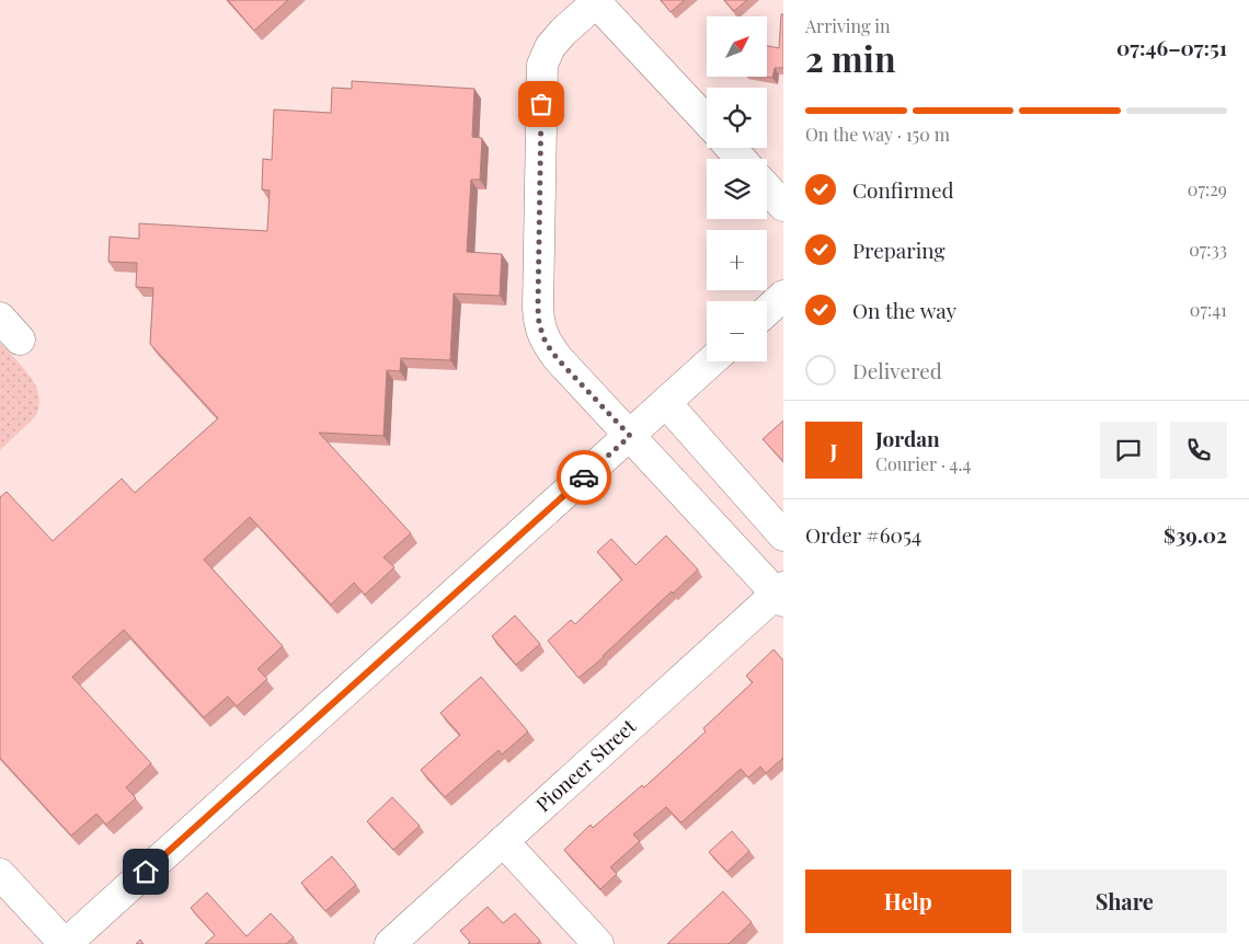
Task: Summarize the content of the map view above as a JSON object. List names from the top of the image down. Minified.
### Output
{"streets":{"street":["Pioneer Street"]},"north":"top right","page":{"heading":["2 min","Arriving in","07:46–07:51"],"panel":["Jordan","Courier · 4.4","Order #6054","$39.02"],"map_buttons":["+","−"],"bar":"On the way · 150 m","list":[["Confirmed","07:29"],["Preparing","07:33"],["On the way","07:41"],"Delivered"],"round":"J","buttons":["Help","Share"]}}
